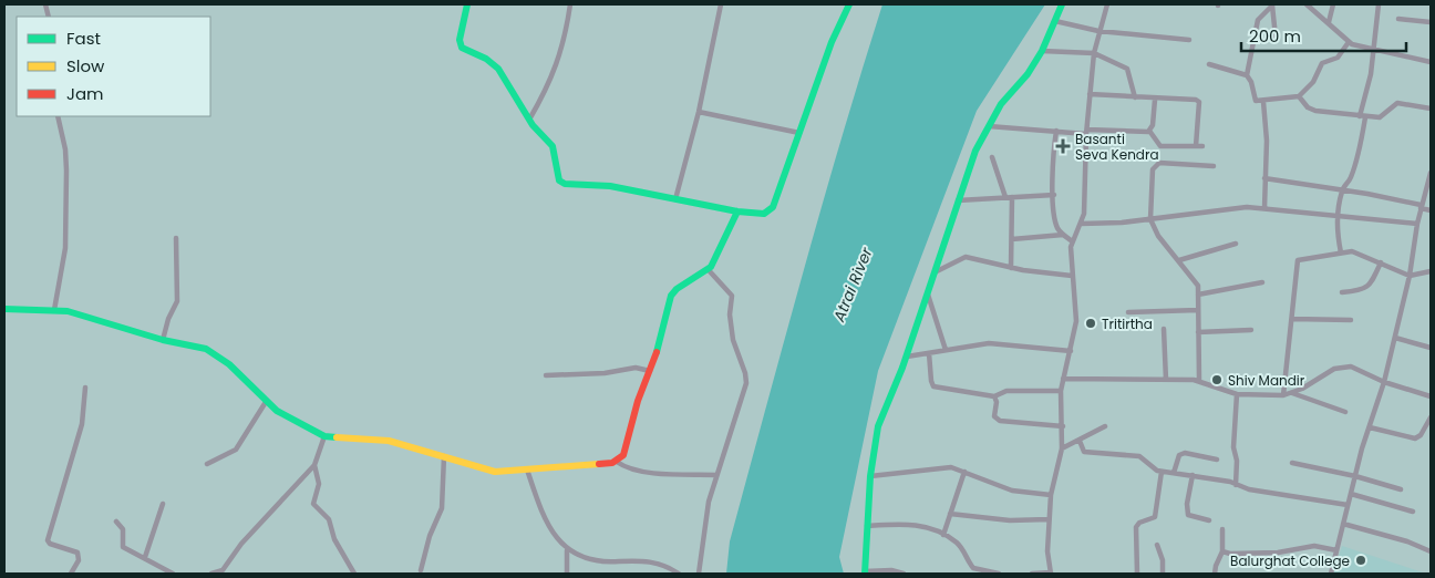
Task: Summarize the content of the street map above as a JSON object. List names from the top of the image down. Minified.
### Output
{"water":["Atrai River"],"places":{"health":["Basanti Seva Kendra"],"other":["Tritirtha","Shiv Mandir","Balurghat College"]},"legend":["Fast","Slow","Jam"],"scale_bar":"200 m"}
